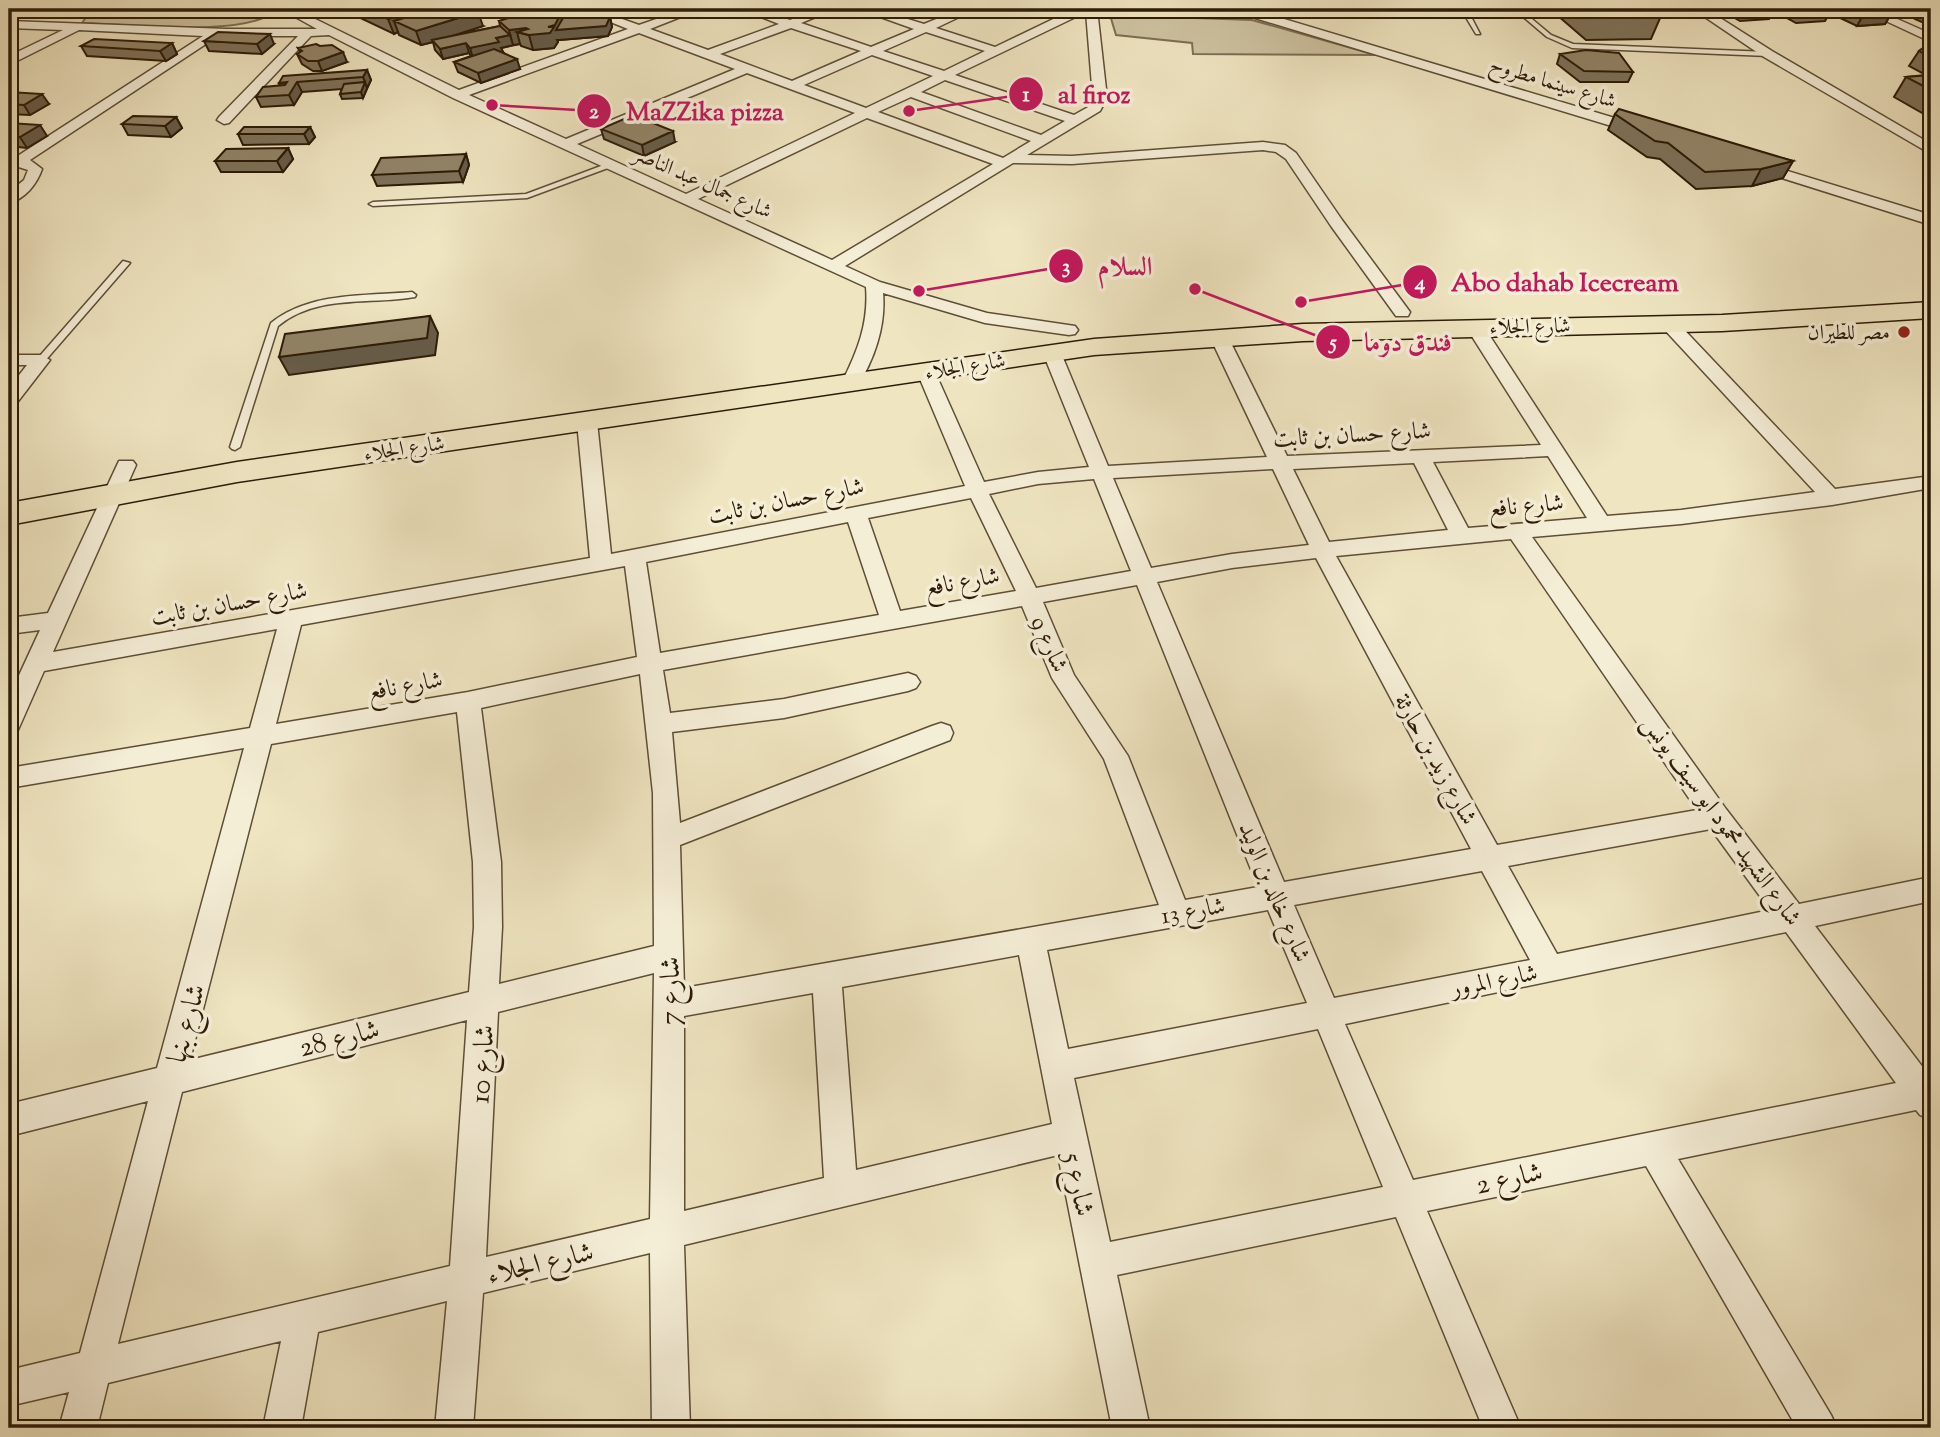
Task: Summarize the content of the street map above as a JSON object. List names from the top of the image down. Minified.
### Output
{"streets":{"main road":["شارع الجلاء"],"street":["شارع سينما مطروح","شارع جمال عبد الناصر","شارع حسان بن ثابت","شارع نافع","شارع 9","شارع زيد بن حارثة","شارع الشهيد محمود ابو سيف يونس","شارع خالد بن الوليد","شارع 13","شارع المرور","شارع 7","شارع بنها","شارع 28","شارع 10","شارع 2","شارع 5"]},"crossings":[["شارع جمال عبد الناصر","شارع الجلاء"],["شارع جمال عبد الناصر","شارع خالد بن الوليد"],["شارع الجلاء","شارع 9"],["شارع الجلاء","شارع زيد بن حارثة"],["شارع الجلاء","شارع خالد بن الوليد"],["شارع الجلاء","شارع 7"],["شارع الجلاء","شارع بنها"],["شارع الجلاء","شارع 10"],["شارع الجلاء","شارع 5"],["شارع حسان بن ثابت","شارع 9"],["شارع حسان بن ثابت","شارع زيد بن حارثة"],["شارع حسان بن ثابت","شارع خالد بن الوليد"],["شارع حسان بن ثابت","شارع 7"],["شارع حسان بن ثابت","شارع بنها"],["شارع نافع","شارع 9"],["شارع نافع","شارع زيد بن حارثة"],["شارع نافع","شارع الشهيد محمود ابو سيف يونس"],["شارع نافع","شارع خالد بن الوليد"],["شارع نافع","شارع 7"],["شارع نافع","شارع بنها"],["شارع نافع","شارع 10"],["شارع 9","شارع 13"],["شارع زيد بن حارثة","شارع 13"],["شارع زيد بن حارثة","شارع المرور"],["شارع الشهيد محمود ابو سيف يونس","شارع 13"],["شارع الشهيد محمود ابو سيف يونس","شارع المرور"],["شارع الشهيد محمود ابو سيف يونس","شارع 2"],["شارع خالد بن الوليد","شارع 13"],["شارع خالد بن الوليد","شارع المرور"],["شارع خالد بن الوليد","شارع 2"],["شارع 13","شارع 7"],["شارع 13","شارع 5"],["شارع المرور","شارع 5"],["شارع 7","شارع 28"],["شارع بنها","شارع 28"],["شارع 28","شارع 10"],["شارع 2","شارع 5"]],"places":["MaZZika pizza","al firoz","فندق دوما","السلام","Abo dahab Icecream","مصر للطيران"]}
